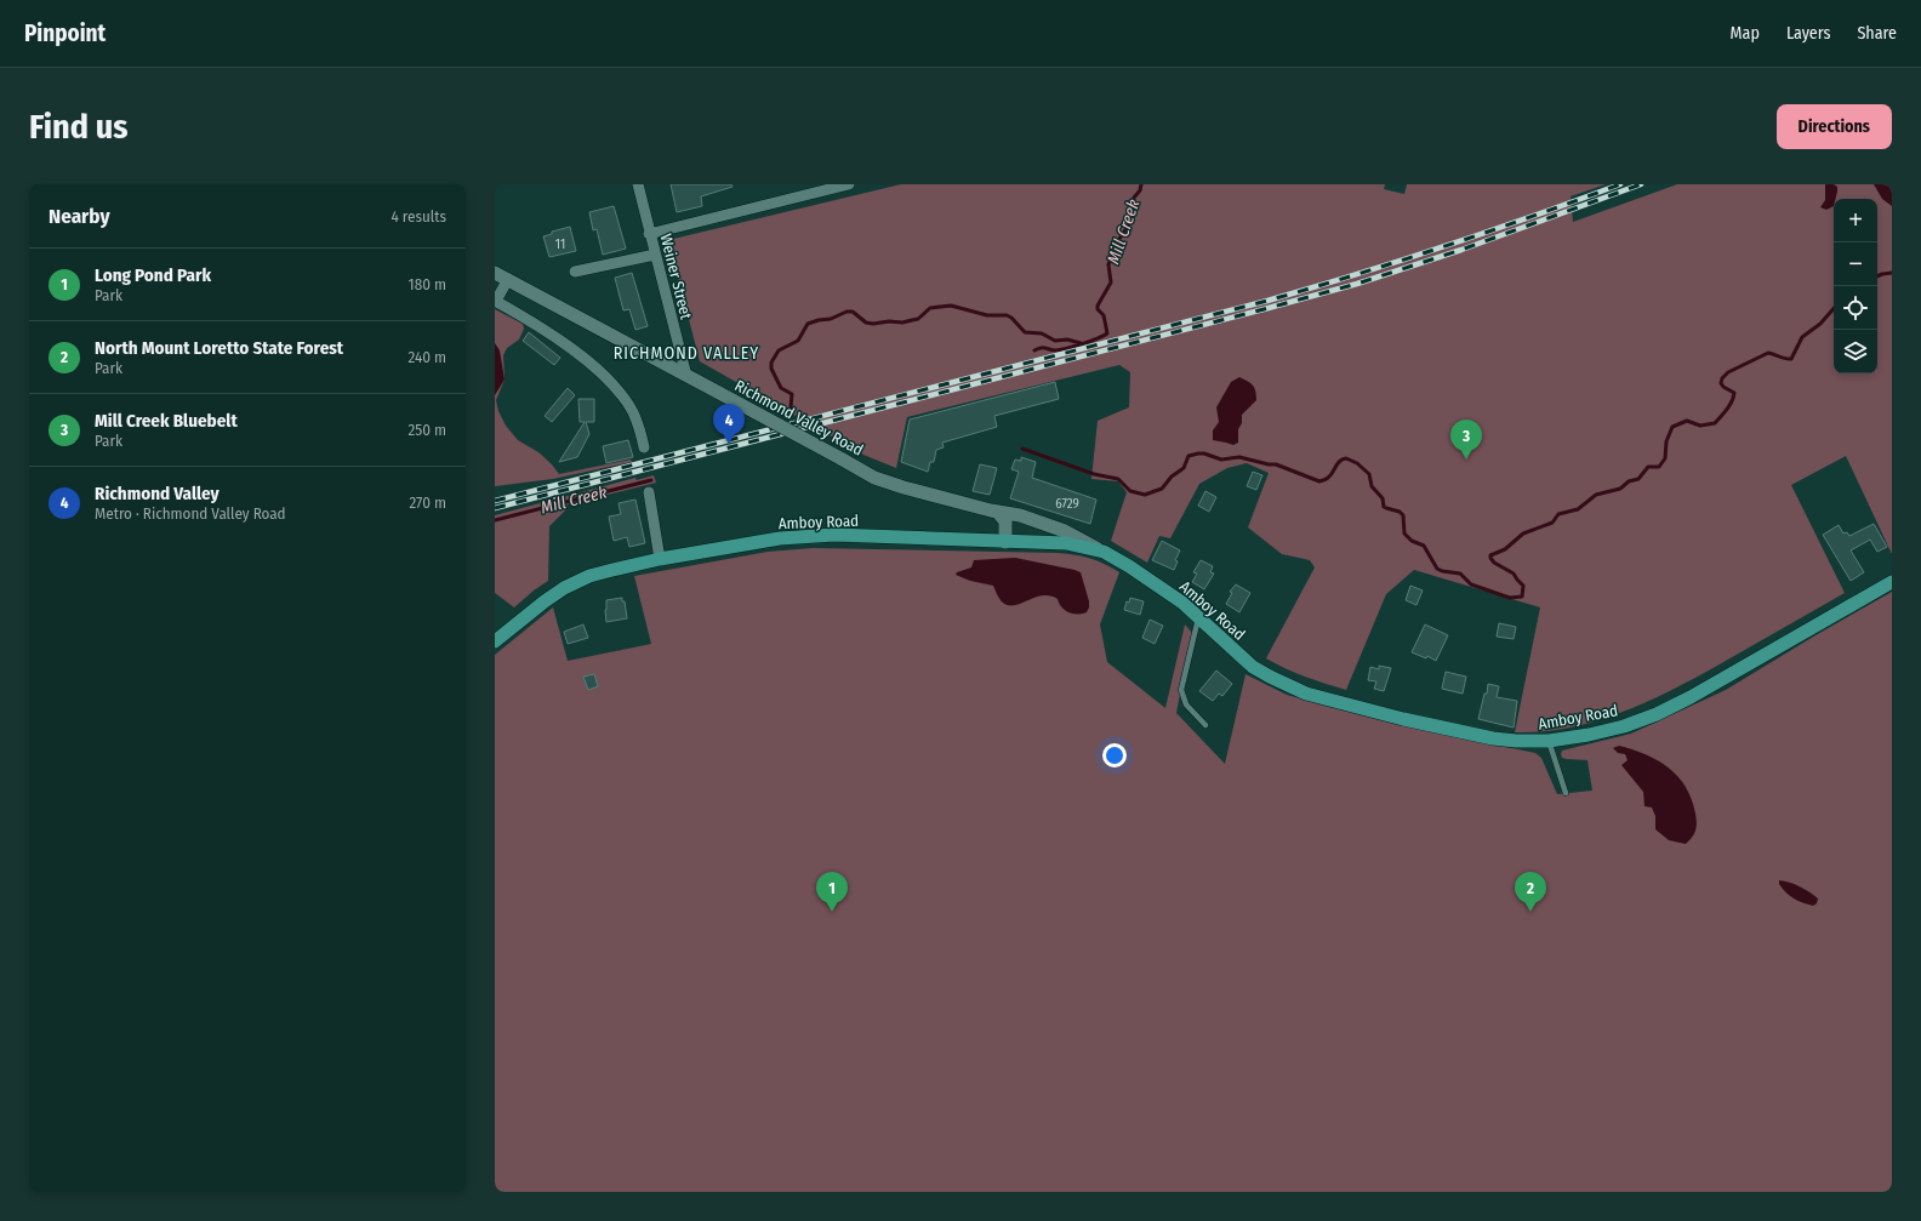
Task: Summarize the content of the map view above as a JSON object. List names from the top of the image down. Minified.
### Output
{"streets":{"main road":["Amboy Road"],"street":["Weiner Street","Richmond Valley Road"]},"crossings":[["Weiner Street","Richmond Valley Road"],["Richmond Valley Road","Amboy Road"]],"districts":["RICHMOND VALLEY"],"water":["Mill Creek"],"house_numbers":["11","6729"],"page":{"header":"Pinpoint","nav":["Map","Layers","Share"],"buttons":"Directions","title":"Find us","heading":["Nearby","4 results"],"map_buttons":["+","−"],"list":[{"mark":"1","name":"Long Pond Park","note":"Park","value":"180 m"},{"mark":"2","name":"North Mount Loretto State Forest","note":"Park","value":"240 m"},{"mark":"3","name":"Mill Creek Bluebelt","note":"Park","value":"250 m"},{"mark":"4","name":"Richmond Valley","note":"Metro · Richmond Valley Road","value":"270 m"}],"pins":["4","3","1","2"]}}
